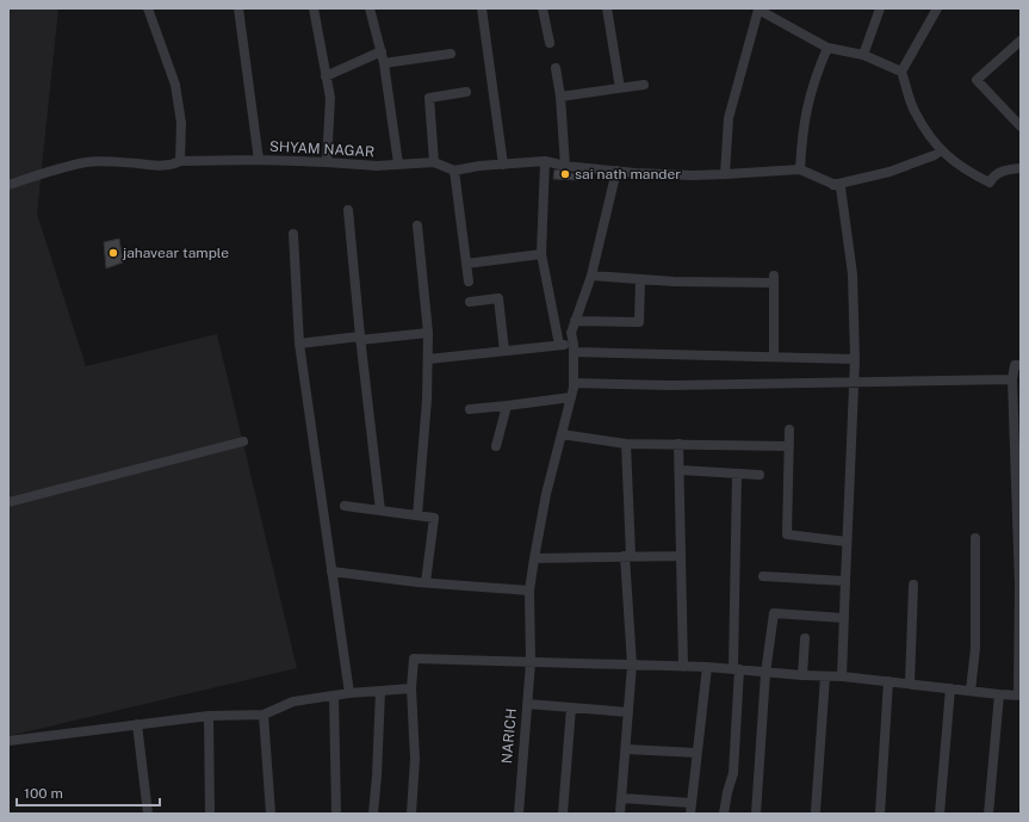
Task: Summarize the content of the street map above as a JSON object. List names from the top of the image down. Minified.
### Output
{"streets":{"street":["SHYAM NAGAR","NARICH"]},"places":["sai nath mander","jahavear tample"],"scale_bar":"100 m"}
